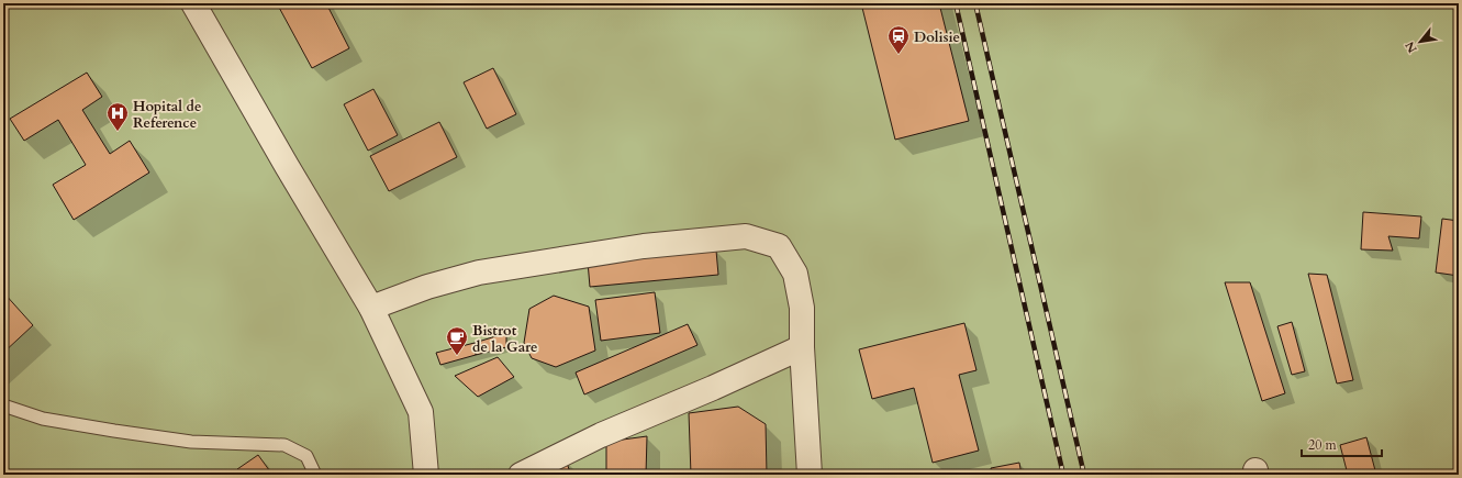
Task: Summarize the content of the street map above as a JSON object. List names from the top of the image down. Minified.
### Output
{"places":{"station":["Dolisie"],"hospital":["Hopital de Reference"],"cafe":["Bistrot de la Gare"]},"scale_bar":"20 m","north":"bottom left"}
